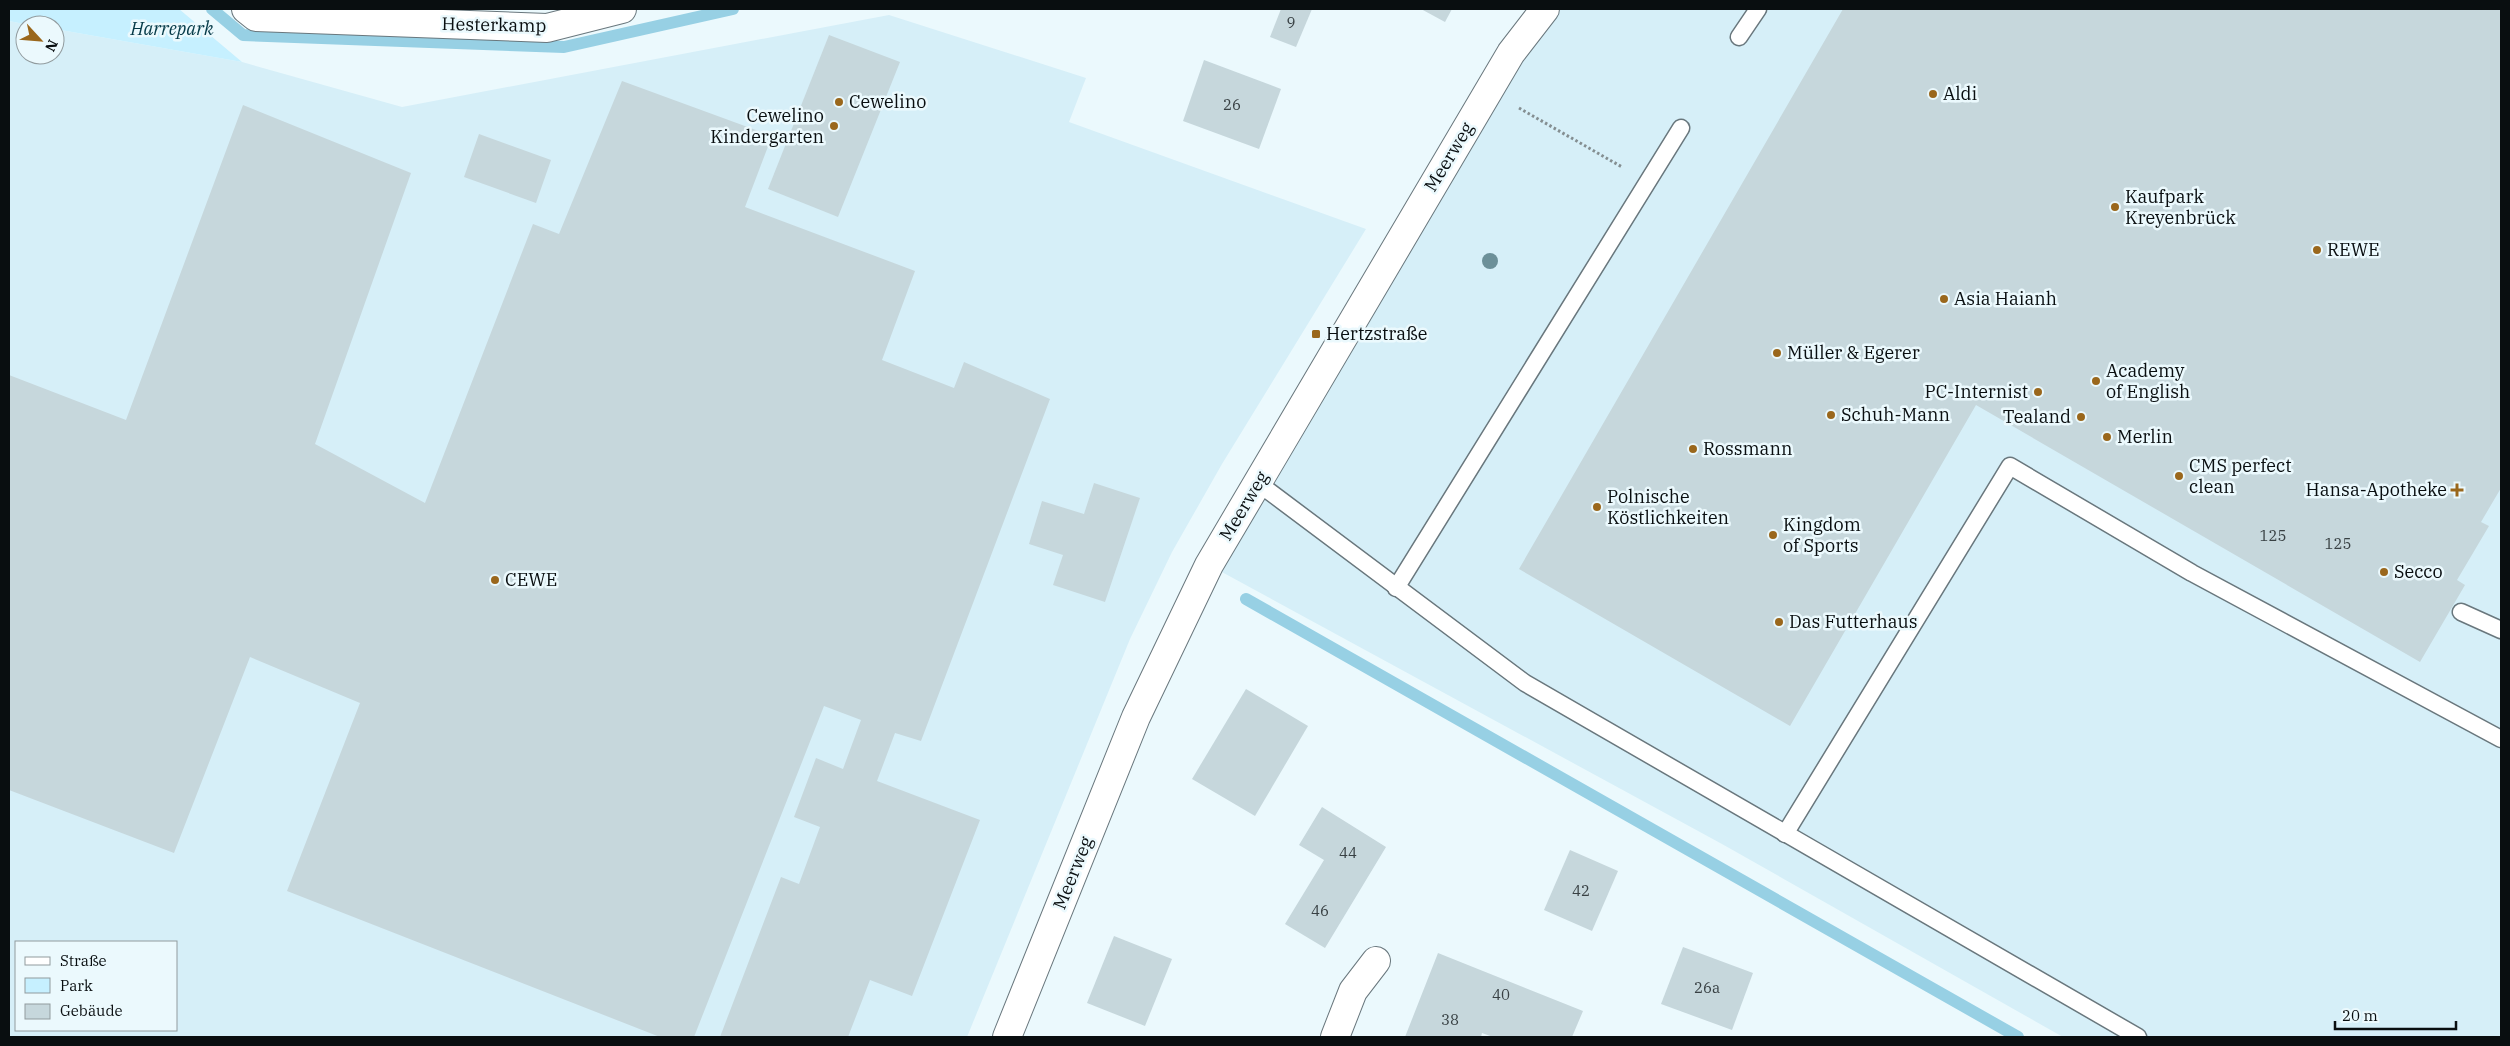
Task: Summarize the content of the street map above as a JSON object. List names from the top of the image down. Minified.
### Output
{"streets":{"street":["Hesterkamp","Meerweg"]},"parks":["Harrepark"],"places":{"other":["Aldi","Cewelino","Cewelino Kindergarten","Kaufpark Kreyenbrück","REWE","Asia Haianh","Müller & Egerer","Academy of English","PC-Internist","Schuh-Mann","Tealand","Merlin","Rossmann","CMS perfect clean","Polnische Köstlichkeiten","Kingdom of Sports","Secco","CEWE","Das Futterhaus"],"transit":["Hertzstraße"],"health":["Hansa-Apotheke"]},"house_numbers":["9","26","125","125","44","42","46","26a","40","38"],"legend":["Straße","Park","Gebäude"],"scale_bar":"20 m","north":"bottom right"}
